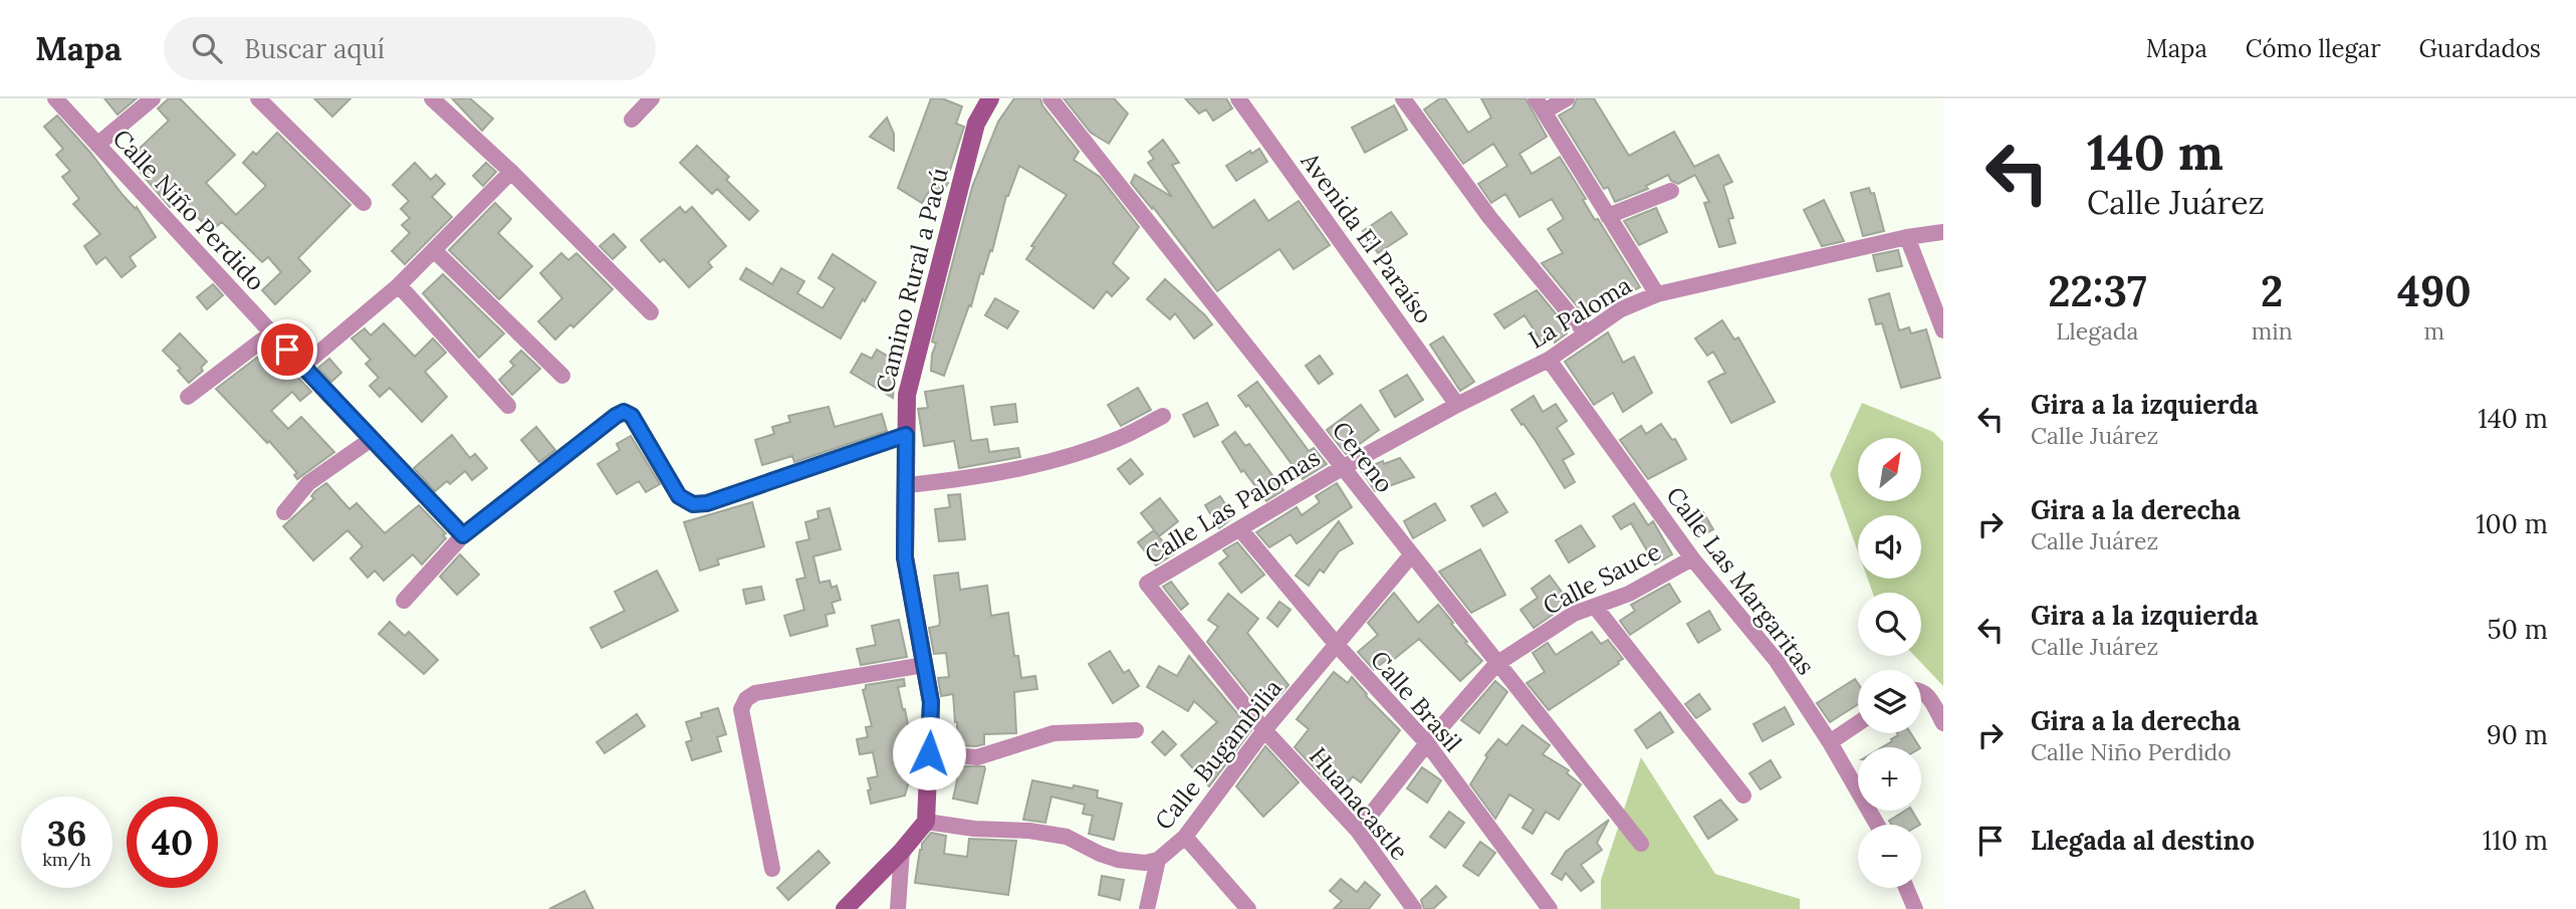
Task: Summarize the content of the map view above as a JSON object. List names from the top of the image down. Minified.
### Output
{"streets":{"street":["Calle Niño Perdido","Avenida El Paraíso","Camino Rural a Pacú","La Paloma","Cereno","Calle Las Palomas","Calle Sauce","Calle Las Margaritas","Calle Brasil","Calle Bugambilia","Huanacastle"]},"crossings":[["Avenida El Paraíso","La Paloma"],["Camino Rural a Pacú","Calle Bugambilia"],["La Paloma","Cereno"],["La Paloma","Calle Las Palomas"],["La Paloma","Calle Las Margaritas"],["Cereno","Calle Las Palomas"],["Cereno","Calle Sauce"],["Cereno","Calle Bugambilia"],["Calle Las Palomas","Calle Brasil"],["Calle Las Palomas","Huanacastle"],["Calle Sauce","Calle Las Margaritas"],["Calle Sauce","Calle Brasil"],["Calle Sauce","Huanacastle"],["Calle Brasil","Calle Bugambilia"],["Calle Bugambilia","Huanacastle"]],"north":"top right","page":{"header":"Mapa","search":"Buscar aquí","nav":["Mapa","Cómo llegar","Guardados"],"turn":["140 m","Calle Juárez"],"eta":["22:37","Llegada","2","min","490","m"],"list":[{"name":"Gira a la izquierda","note":"Calle Juárez","value":"140 m"},{"name":"Gira a la derecha","note":"Calle Juárez","value":"100 m"},{"name":"Gira a la izquierda","note":"Calle Juárez","value":"50 m"},{"name":"Gira a la derecha","note":"Calle Niño Perdido","value":"90 m"},{"name":"Llegada al destino","value":"110 m"}],"map_buttons":["+","−"],"speed":"36 km/h","limit":"40"}}
